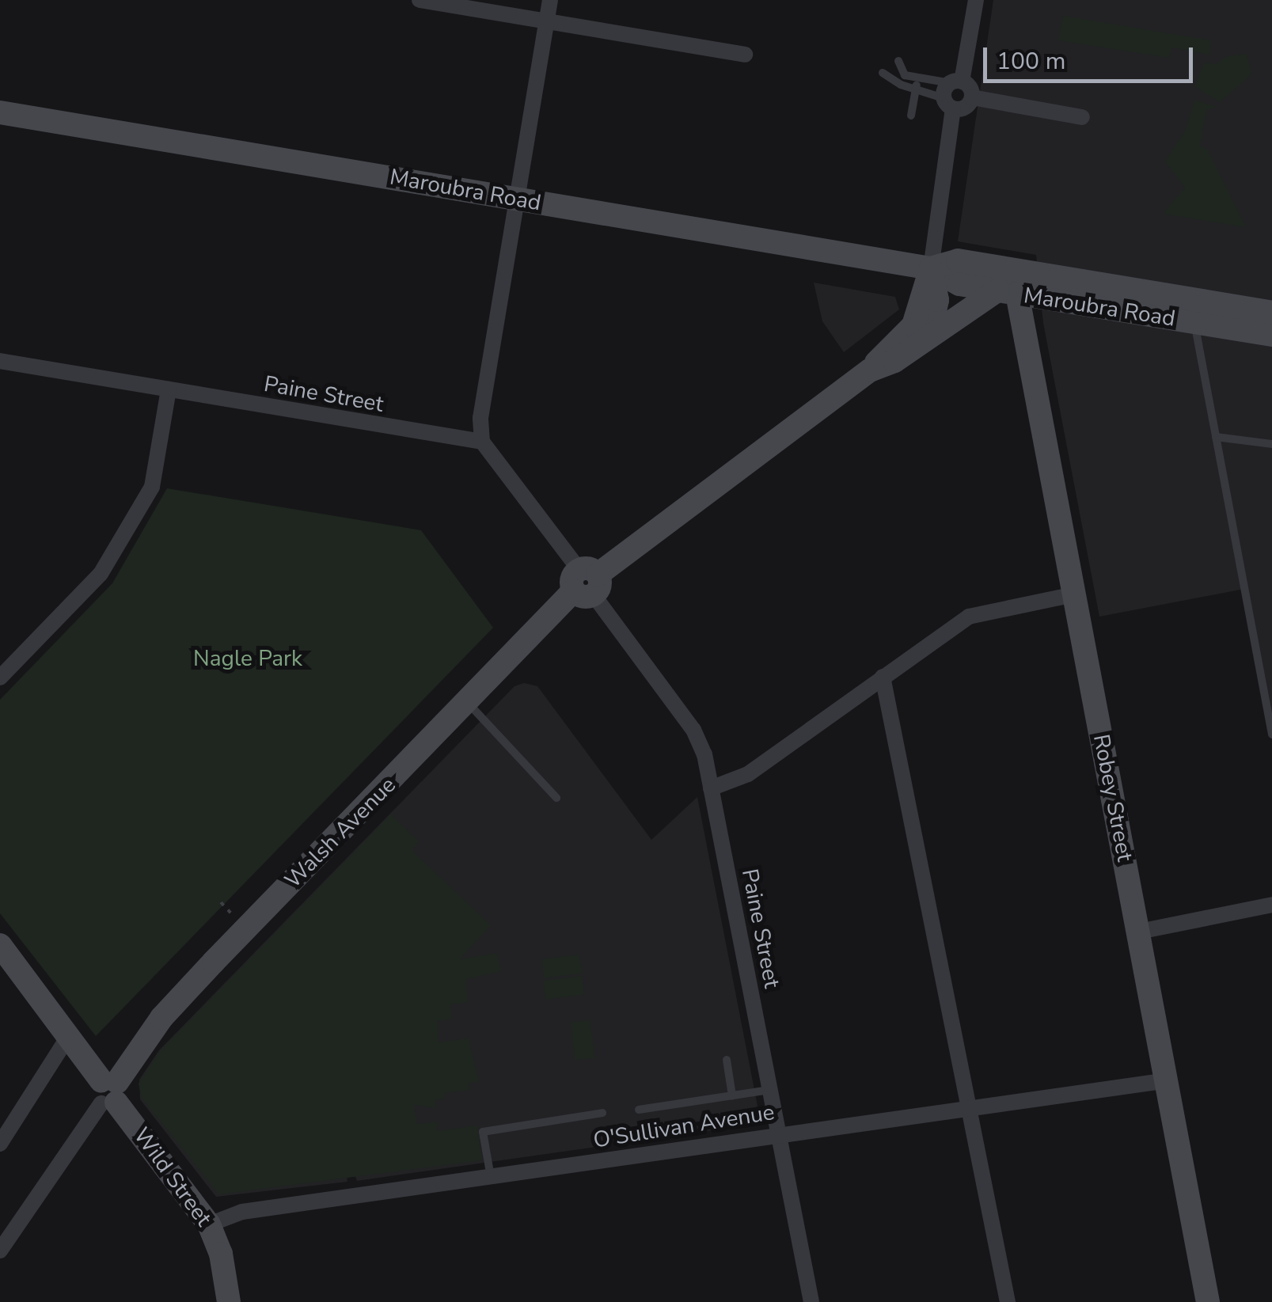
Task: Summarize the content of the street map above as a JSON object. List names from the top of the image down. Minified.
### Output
{"streets":{"street":["Maroubra Road","Paine Street","Robey Street","Walsh Avenue","O'Sullivan Avenue","Wild Street"]},"crossings":[["Maroubra Road","Robey Street"],["Maroubra Road","Walsh Avenue"],["Paine Street","Walsh Avenue"],["Paine Street","O'Sullivan Avenue"],["Robey Street","Walsh Avenue"],["Robey Street","O'Sullivan Avenue"],["Walsh Avenue","Wild Street"],["O'Sullivan Avenue","Wild Street"]],"parks":["Nagle Park"],"scale_bar":"100 m"}
